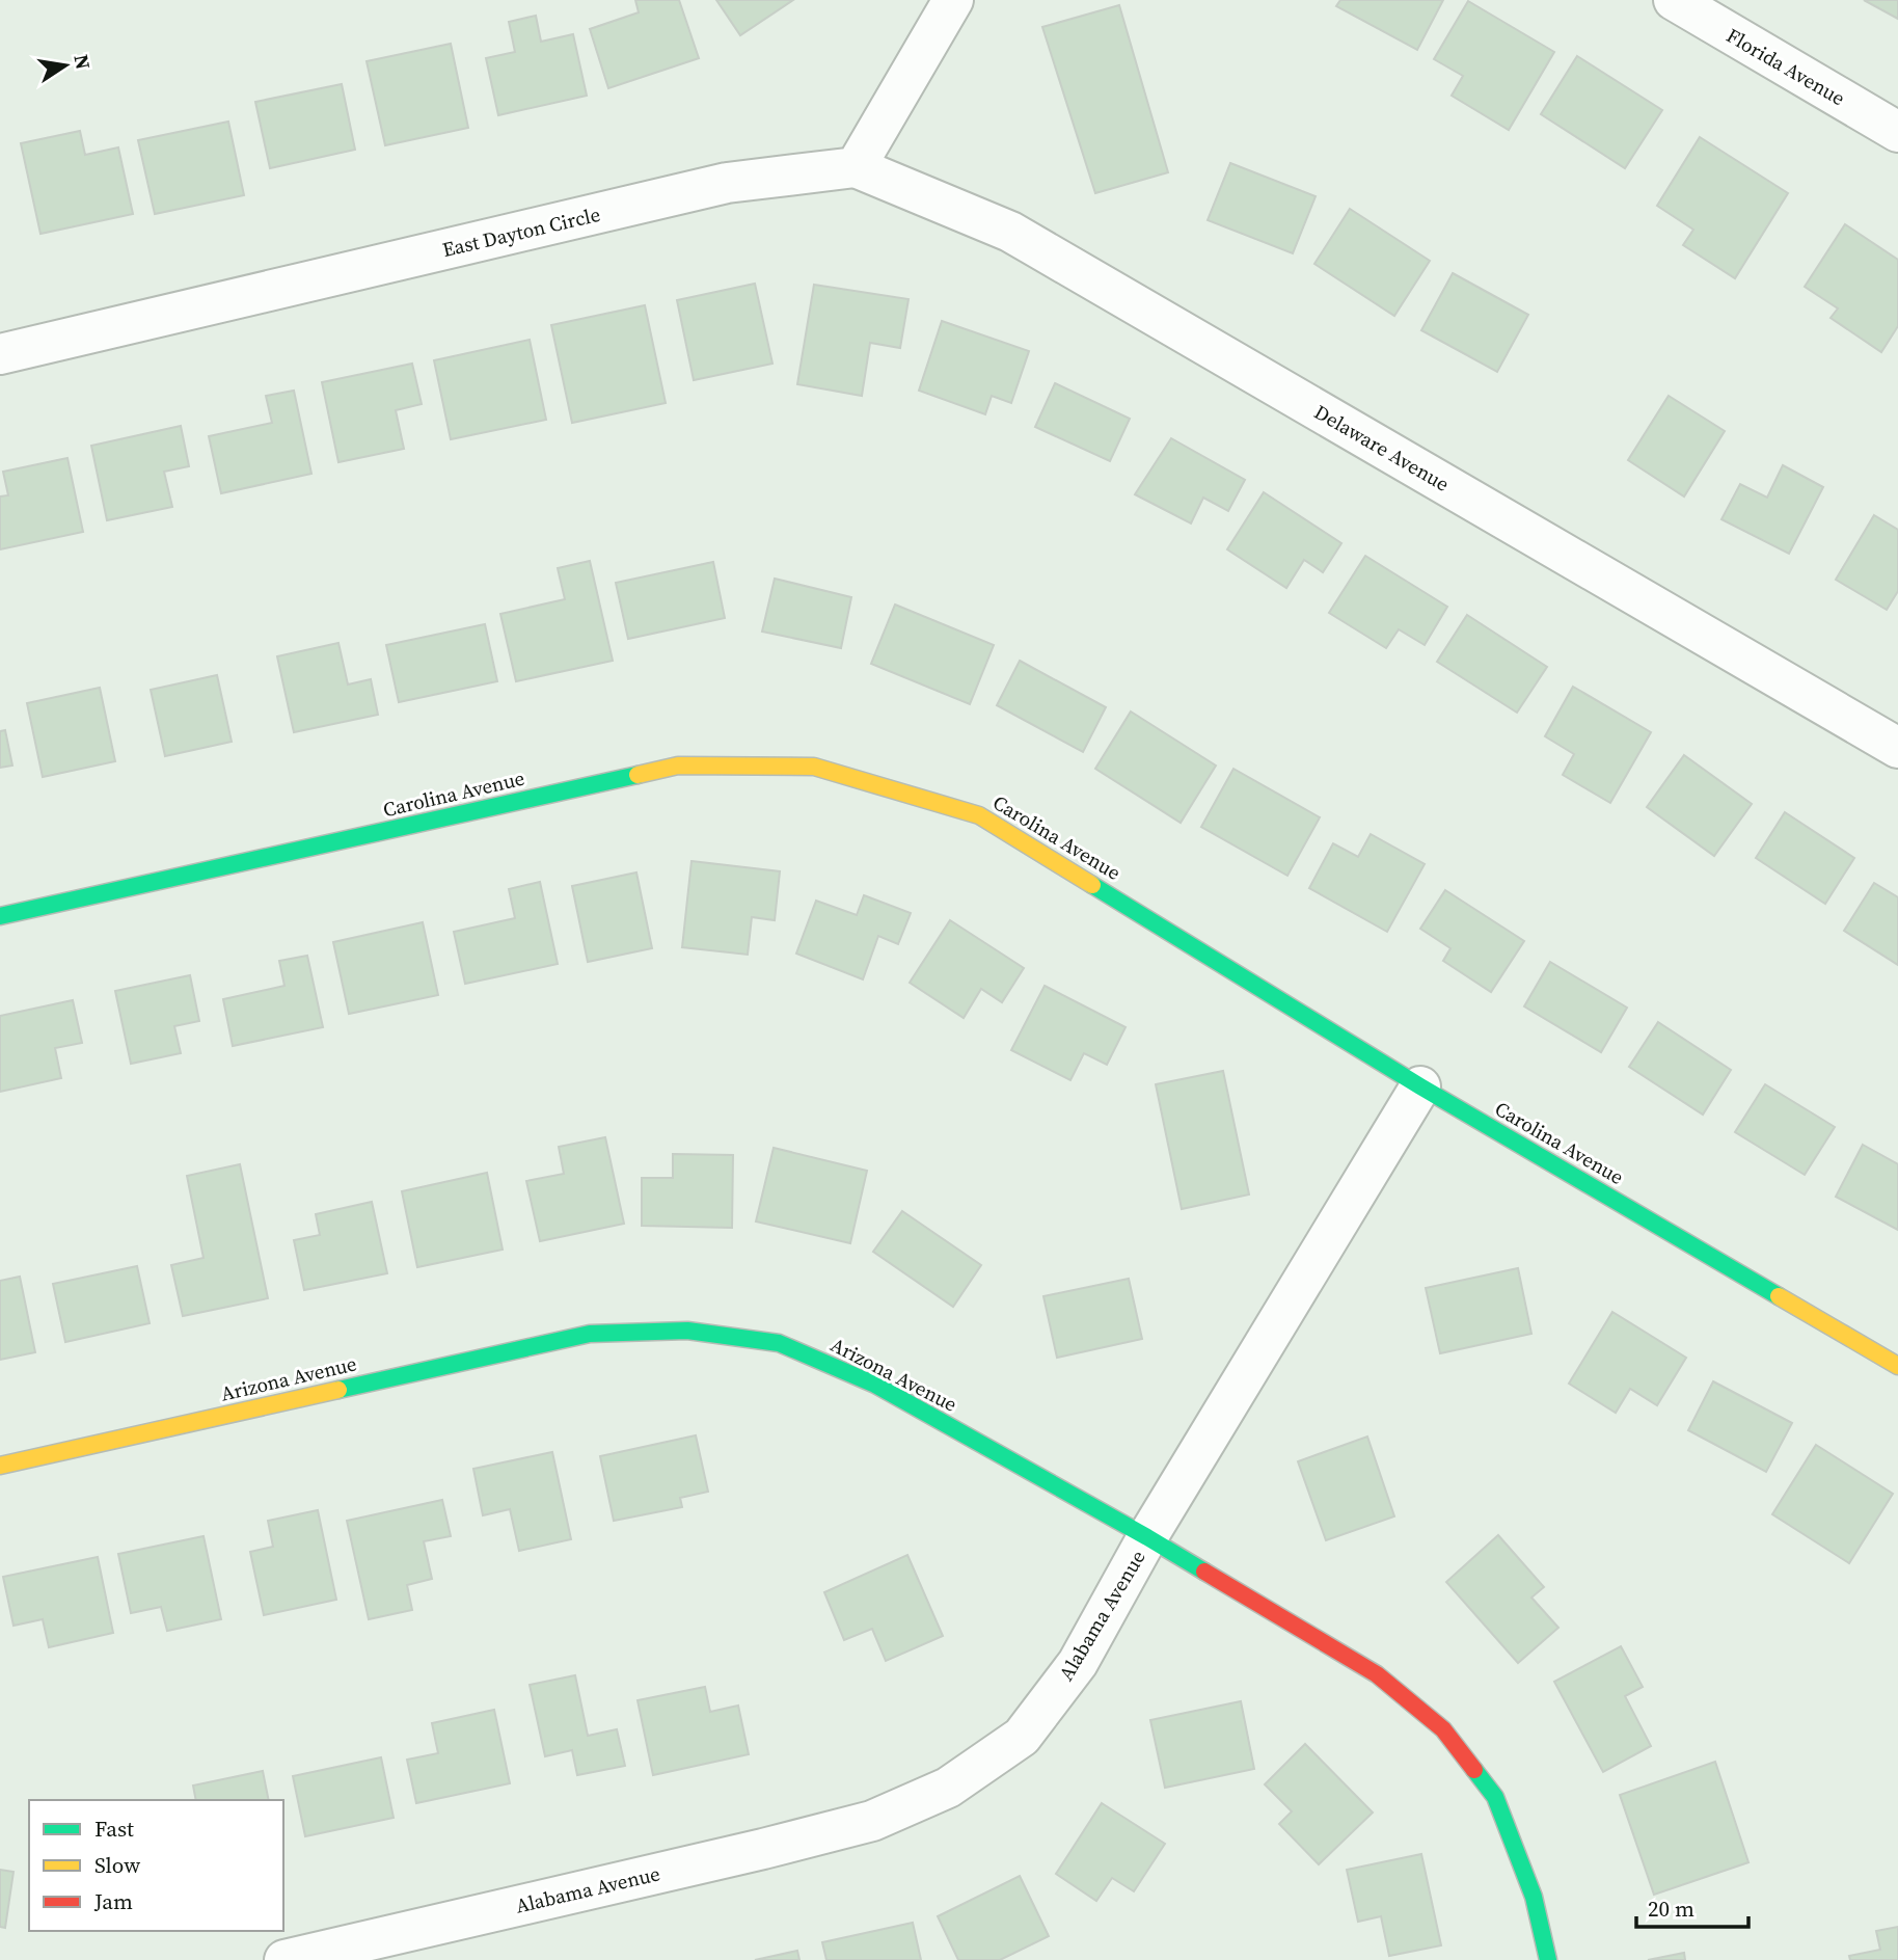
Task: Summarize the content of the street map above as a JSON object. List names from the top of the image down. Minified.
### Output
{"streets":{"street":["Florida Avenue","East Dayton Circle","Delaware Avenue","Carolina Avenue","Arizona Avenue","Alabama Avenue"]},"crossings":[["East Dayton Circle","Delaware Avenue"],["Carolina Avenue","Alabama Avenue"],["Arizona Avenue","Alabama Avenue"]],"legend":["Fast","Slow","Jam"],"scale_bar":"20 m","north":"right"}
